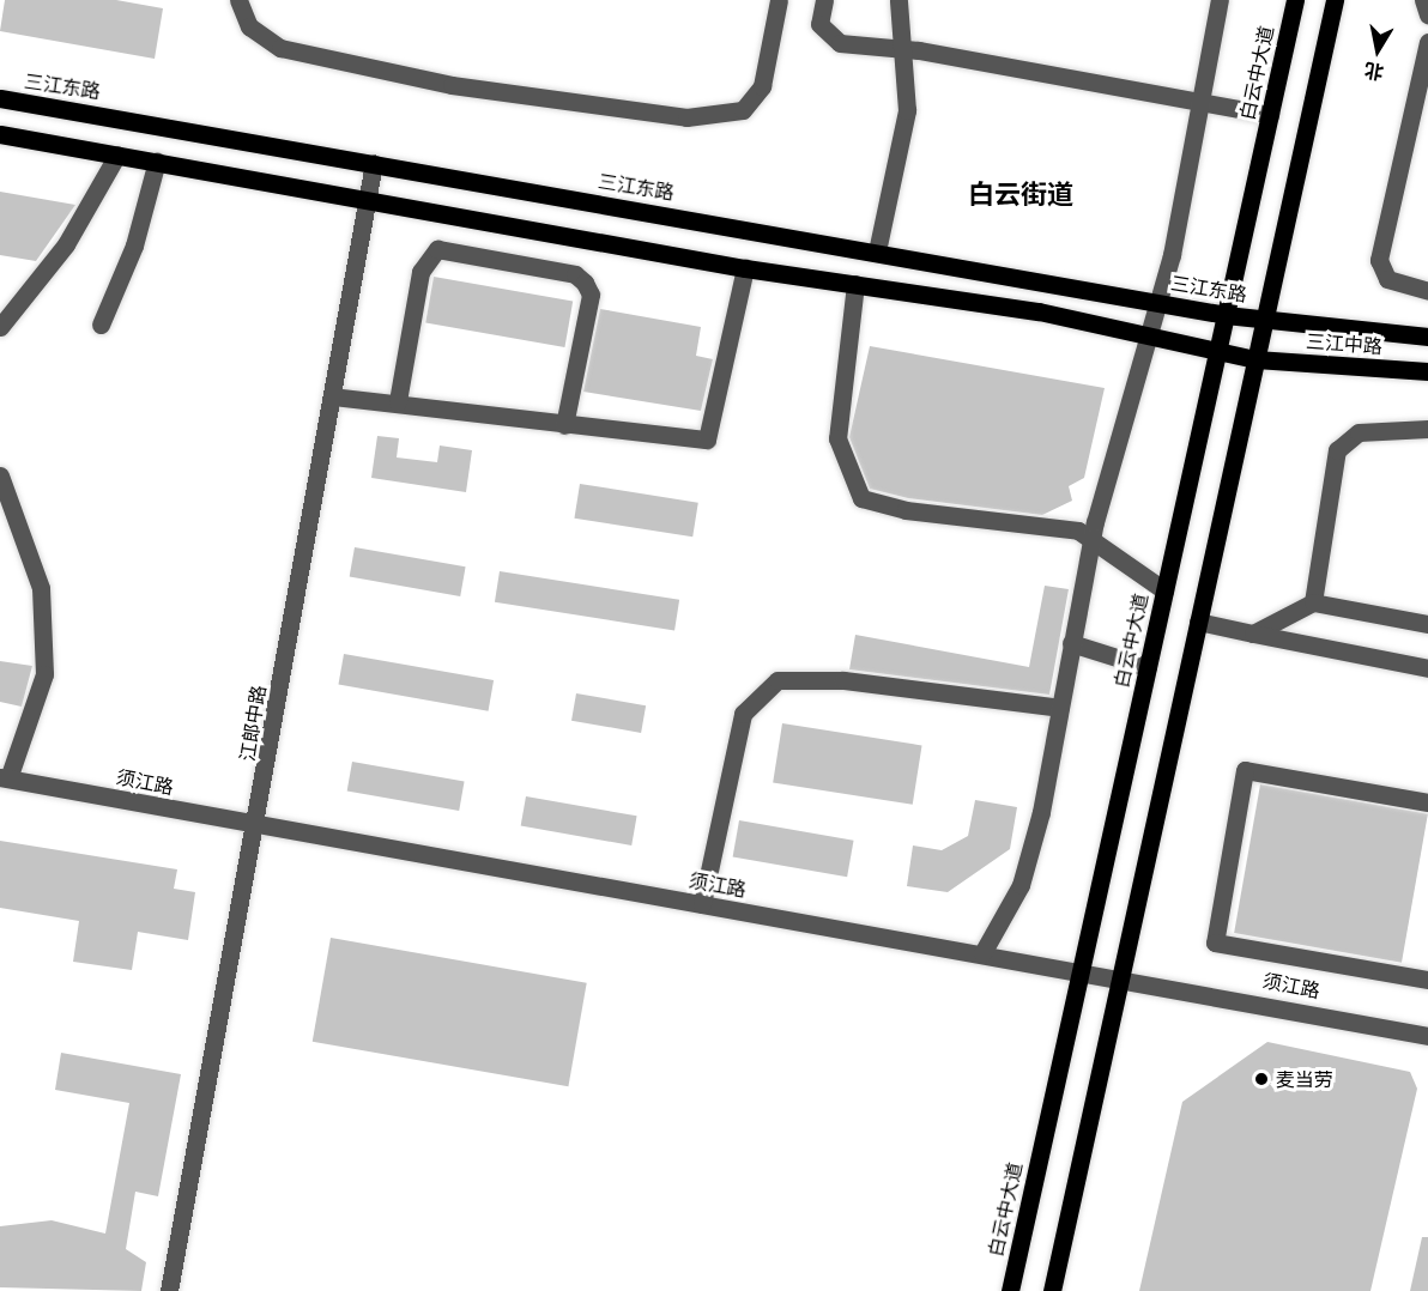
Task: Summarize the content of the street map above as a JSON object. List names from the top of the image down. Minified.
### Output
{"streets":{"main road":["白云中大道","三江东路","三江中路"],"street":["江郎中路","须江路"]},"crossings":[["白云中大道","三江东路"],["白云中大道","须江路"],["三江东路","三江中路"],["三江东路","江郎中路"],["江郎中路","须江路"]],"districts":["白云街道"],"places":["麦当劳"],"north":"bottom"}
